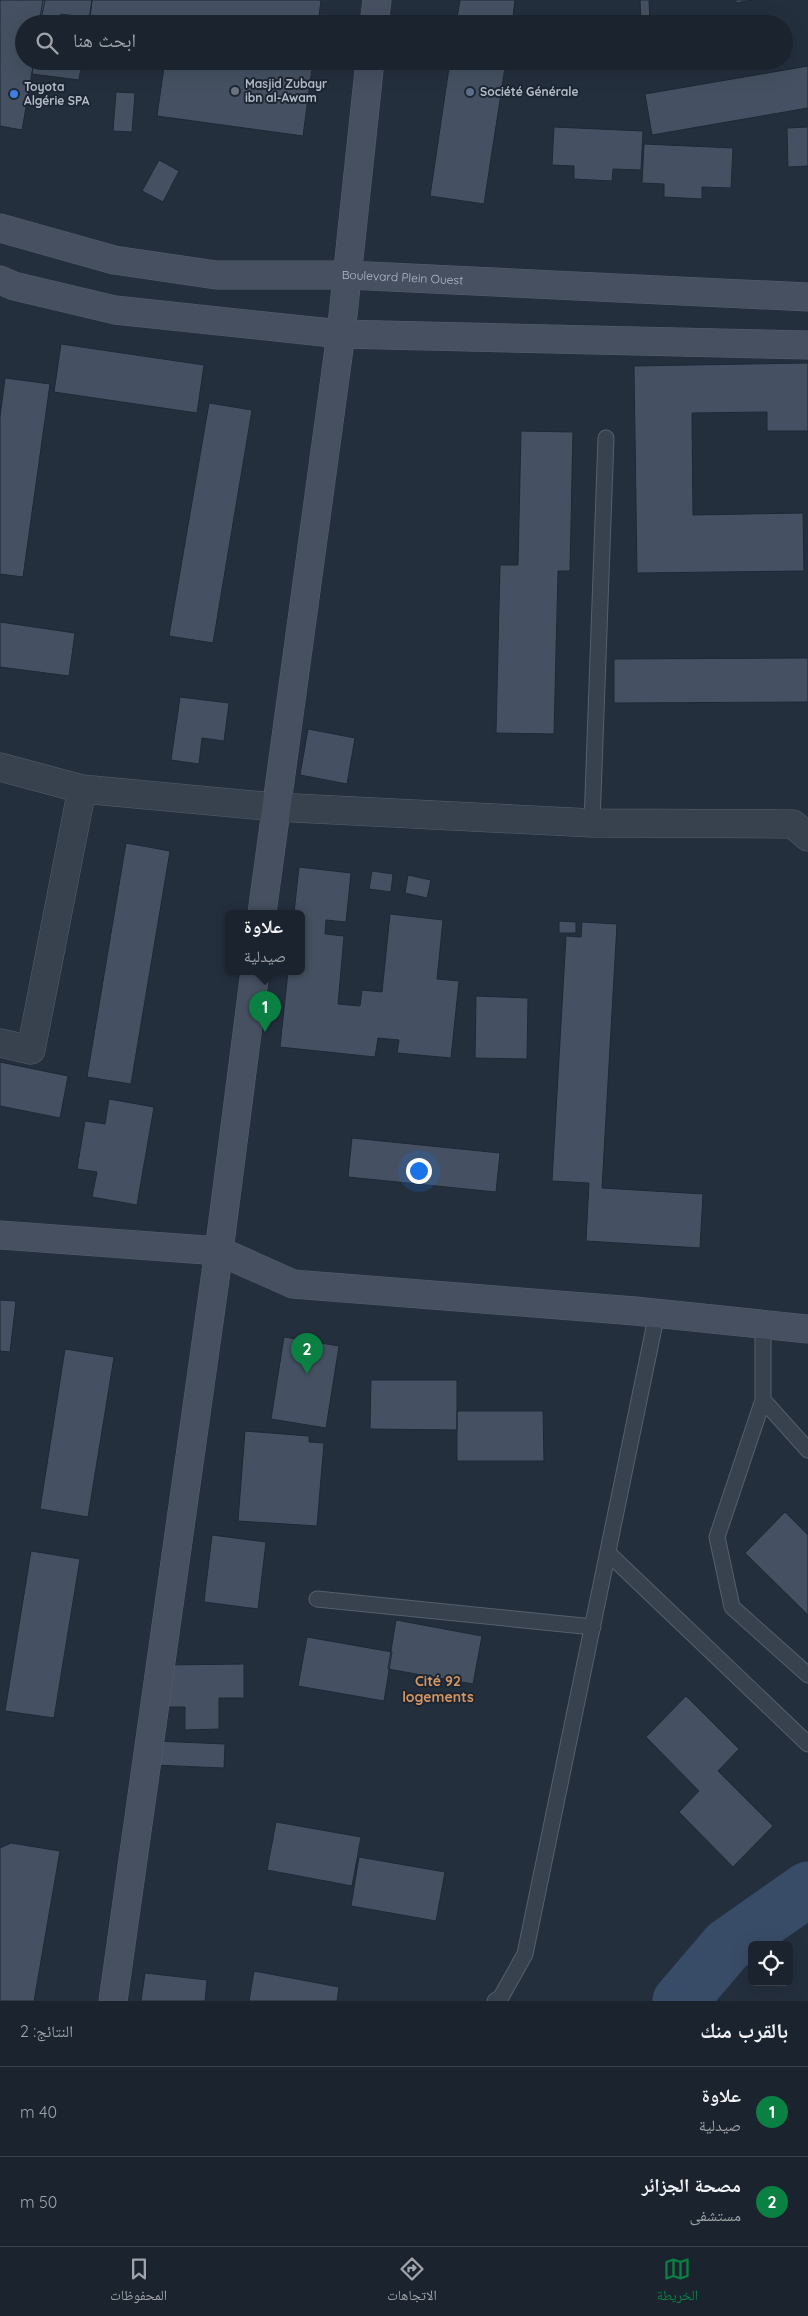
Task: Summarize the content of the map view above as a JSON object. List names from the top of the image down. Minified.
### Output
{"streets":{"street":["Boulevard Plein Ouest"]},"districts":["Cité 92 logements"],"places":["Masjid Zubayr ibn al-Awam","Société Générale","Toyota Algérie SPA"],"page":{"search":"ابحث هنا","popup":["علاوة","صيدلية"],"pins":["1","2"],"heading":["بالقرب منك","النتائج: 2"],"list":[{"mark":"1","name":"علاوة","note":"صيدلية","value":"40 m"},{"mark":"2","name":"مصحة الجزائر","note":"مستشفى","value":"50 m"}],"nav":["الخريطة","الاتجاهات","المحفوظات"]}}
